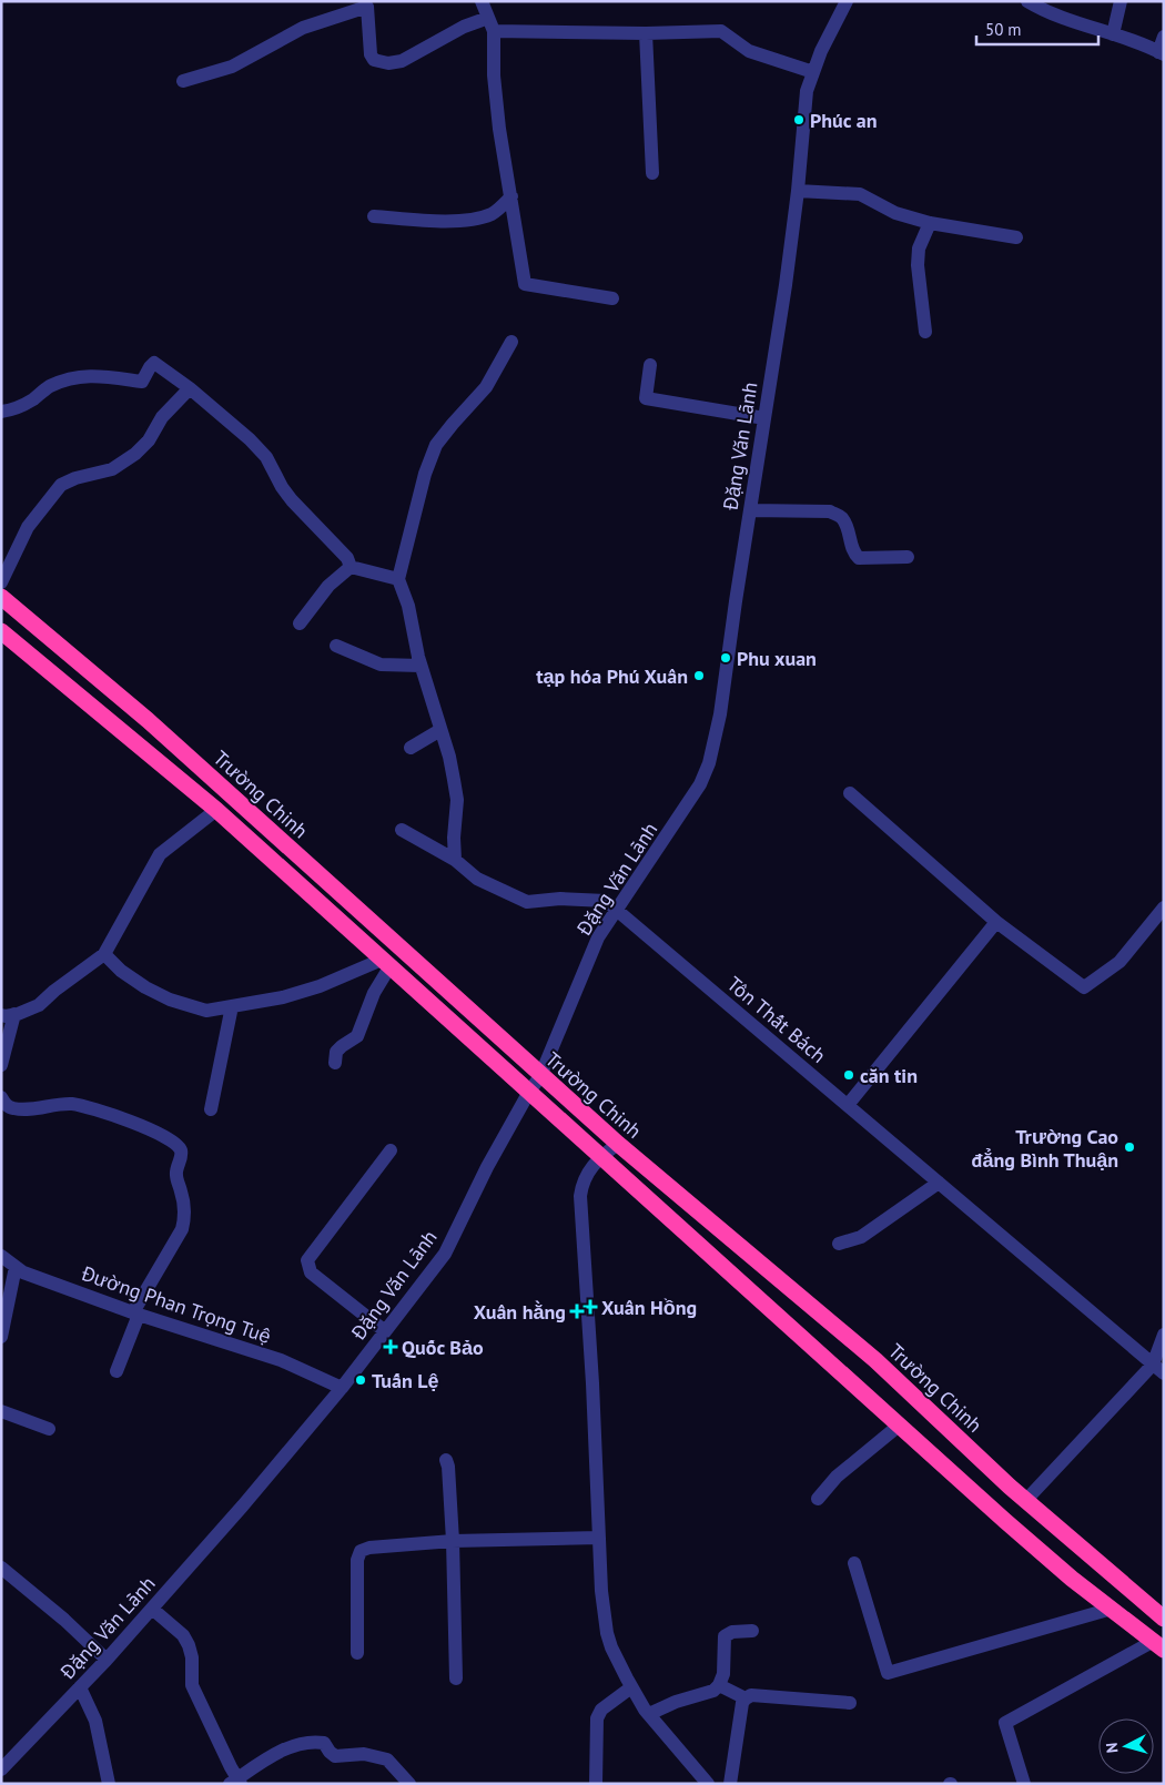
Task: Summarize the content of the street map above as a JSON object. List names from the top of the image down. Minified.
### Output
{"streets":{"highway":["Trường Chinh"],"street":["Đặng Văn Lãnh","Tôn Thất Bách","Đường Phan Trọng Tuệ"]},"crossings":[["Đặng Văn Lãnh","Trường Chinh"],["Đặng Văn Lãnh","Tôn Thất Bách"],["Đặng Văn Lãnh","Đường Phan Trọng Tuệ"]],"places":{"other":["Phúc an","Phu xuan","tạp hóa Phú Xuân","căn tin","Trường Cao đẳng Bình Thuận","Tuấn Lệ"],"health":["Xuân Hồng","Xuân hằng","Quốc Bảo"]},"scale_bar":"50 m","north":"left"}
